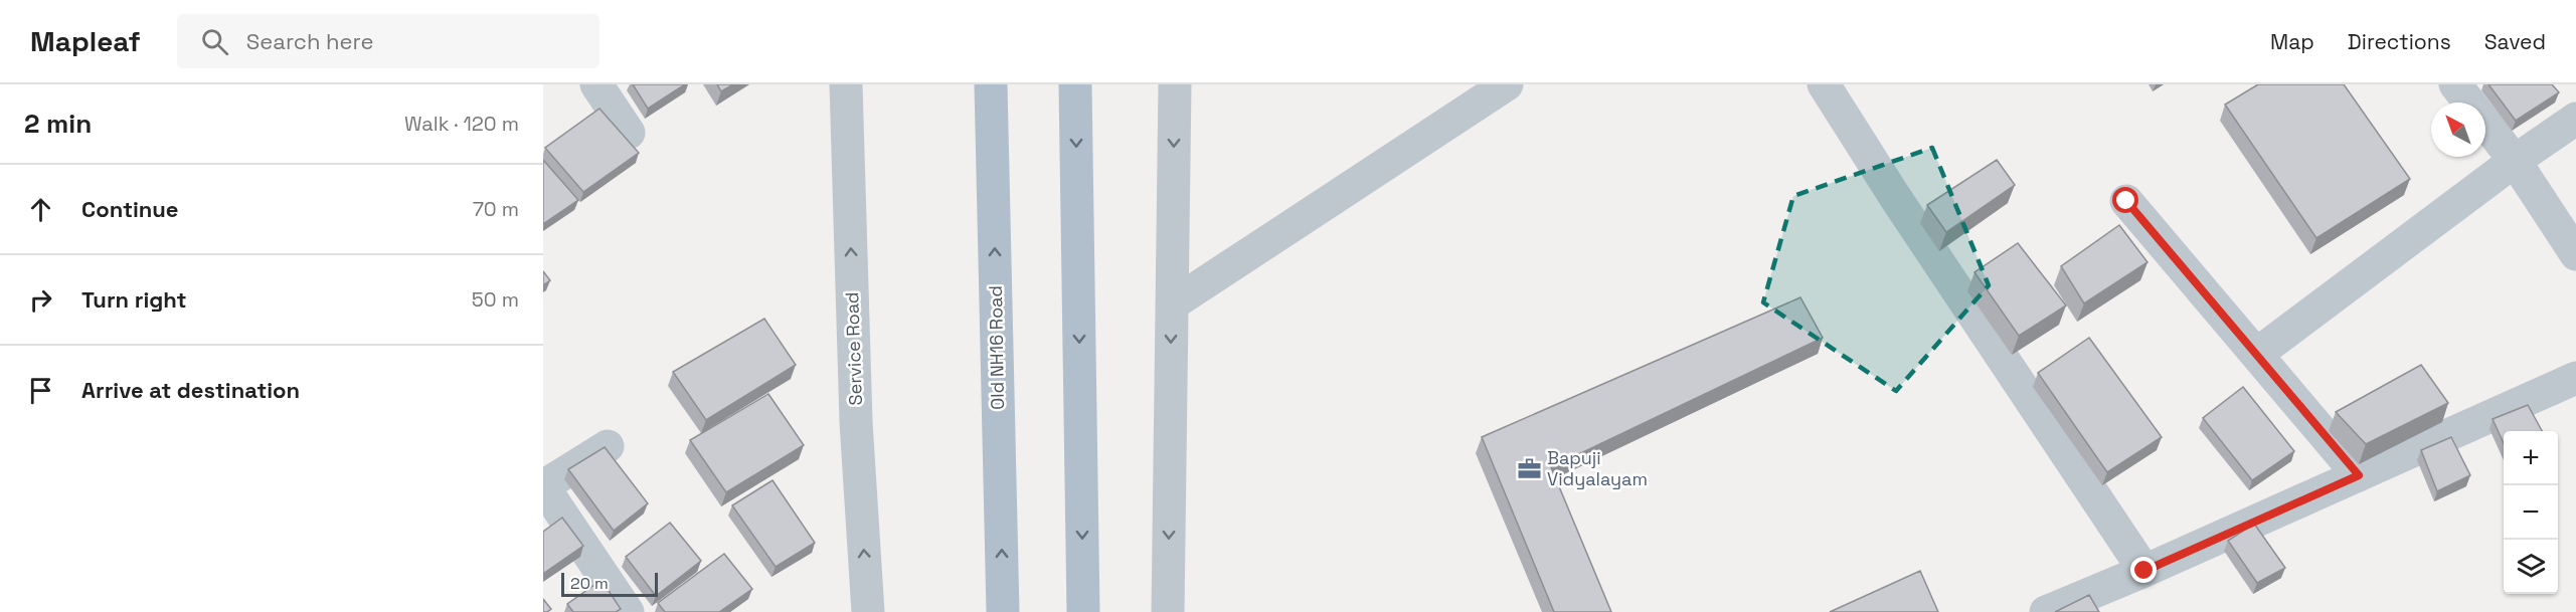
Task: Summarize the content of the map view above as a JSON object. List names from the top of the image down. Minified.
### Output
{"streets":{"main road":["Old NH16 Road"],"street":["Service Road"]},"one_way":["Service Road"],"places":{"office":["Bapuji Vidyalayam"]},"scale_bar":"20 m","north":"top left","page":{"header":"Mapleaf","search":"Search here","nav":["Map","Directions","Saved"],"heading":["2 min","Walk · 120 m"],"list":[["Continue","70 m"],["Turn right","50 m"],"Arrive at destination"],"map_buttons":["+","−"],"scale":"20 m"}}
